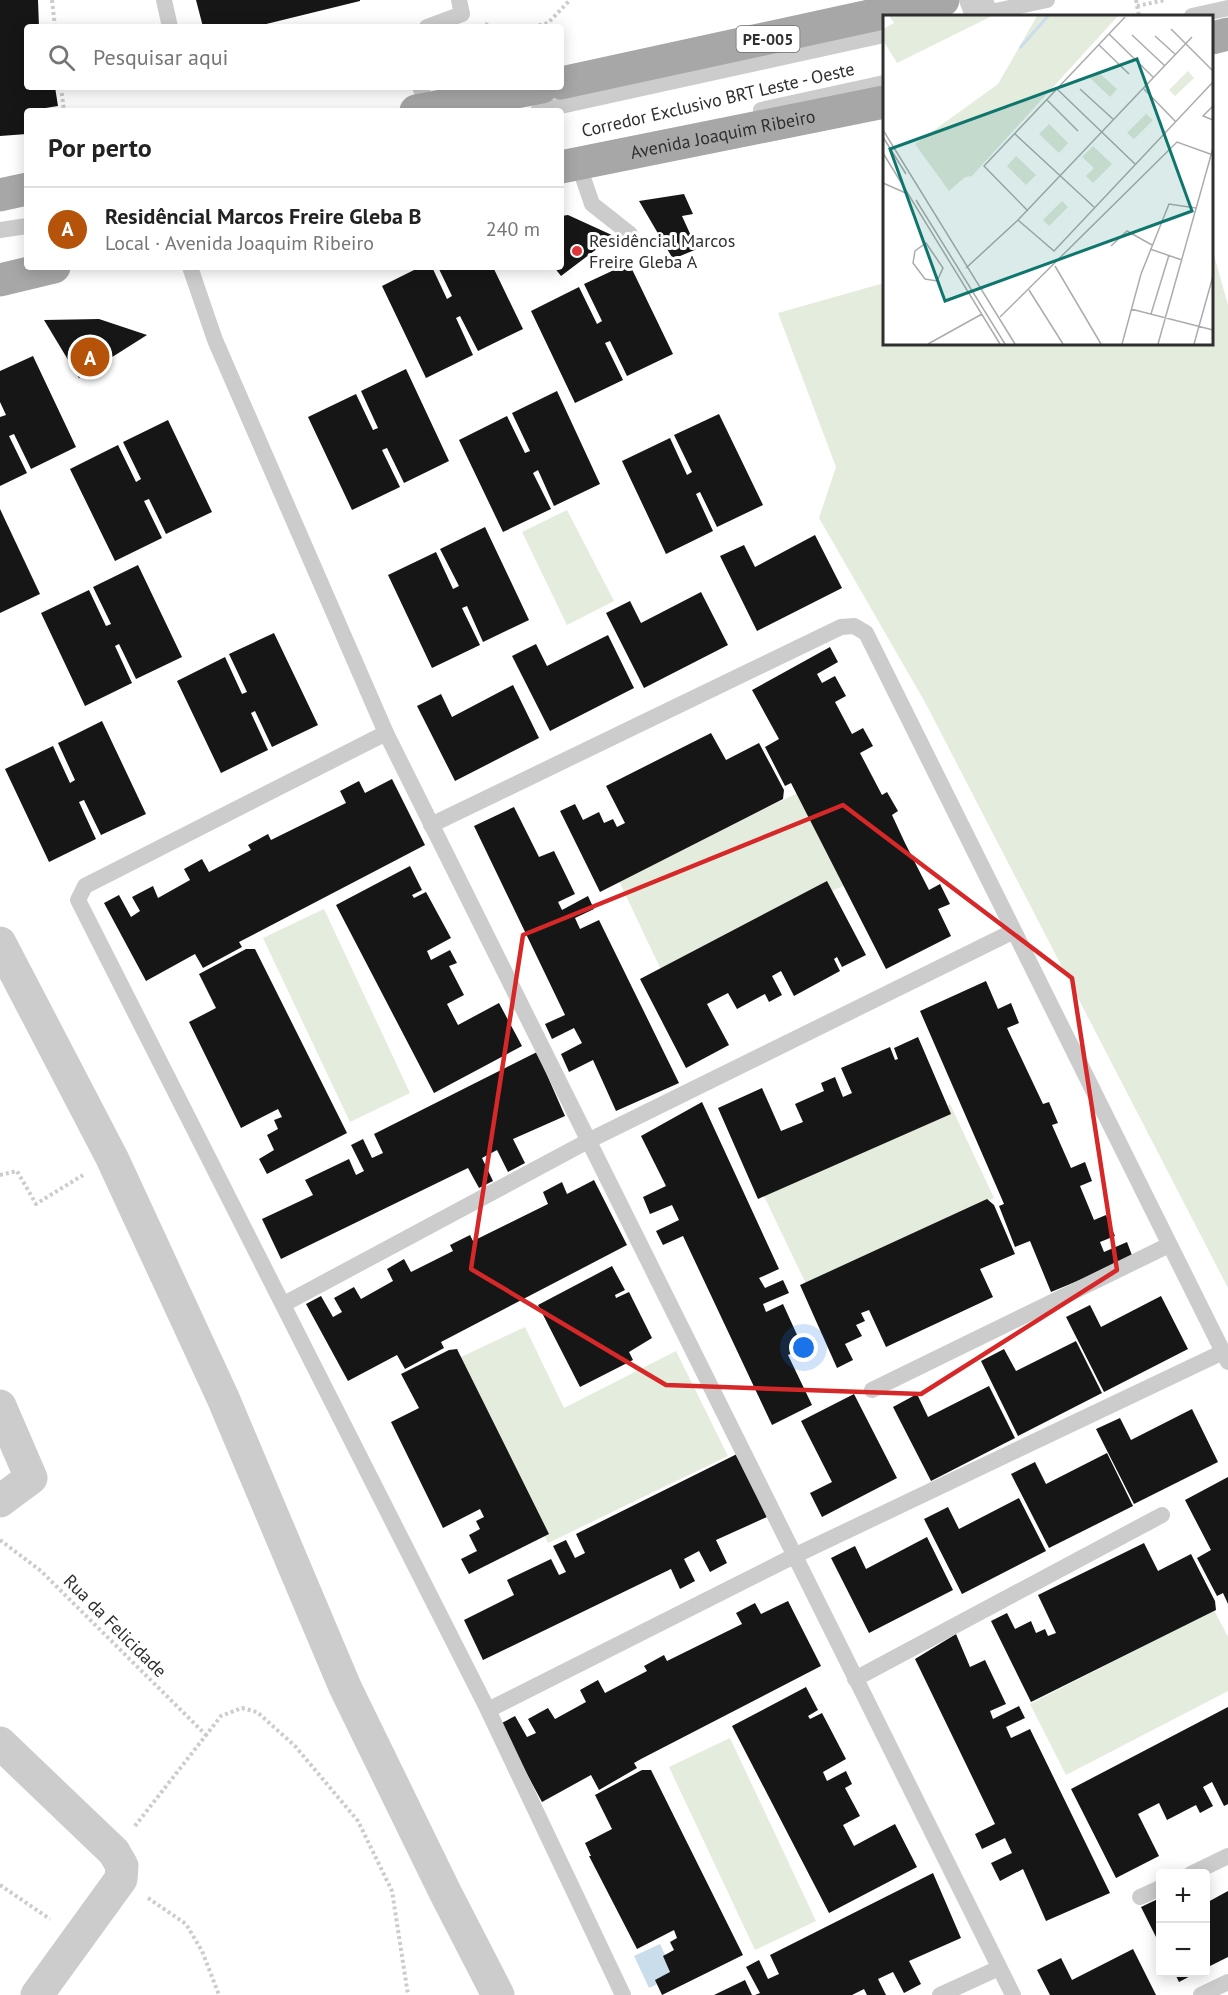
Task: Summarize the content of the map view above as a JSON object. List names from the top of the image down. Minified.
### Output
{"streets":{"main road":["PE-005","Avenida Joaquim Ribeiro"],"lane":["Corredor Exclusivo BRT Leste - Oeste"],"path":["Rua da Felicidade"]},"crossings":[["Corredor Exclusivo BRT Leste - Oeste","Avenida Joaquim Ribeiro"]],"places":["Residêncial Marcos Freire Gleba A"],"page":{"search":"Pesquisar aqui","heading":"Por perto","list":[{"mark":"A","name":"Residêncial Marcos Freire Gleba B","note":"Local · Avenida Joaquim Ribeiro","value":"240 m"}],"pins":"A","map_buttons":["+","−"]}}
